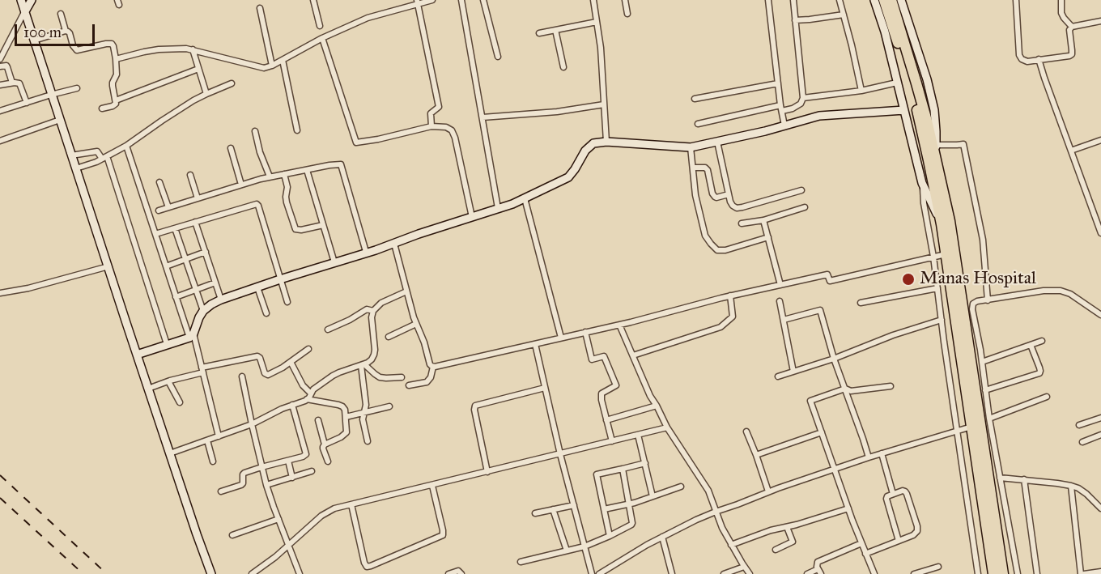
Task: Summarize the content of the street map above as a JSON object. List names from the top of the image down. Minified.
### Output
{"places":["Manas Hospital"],"scale_bar":"100 m"}
